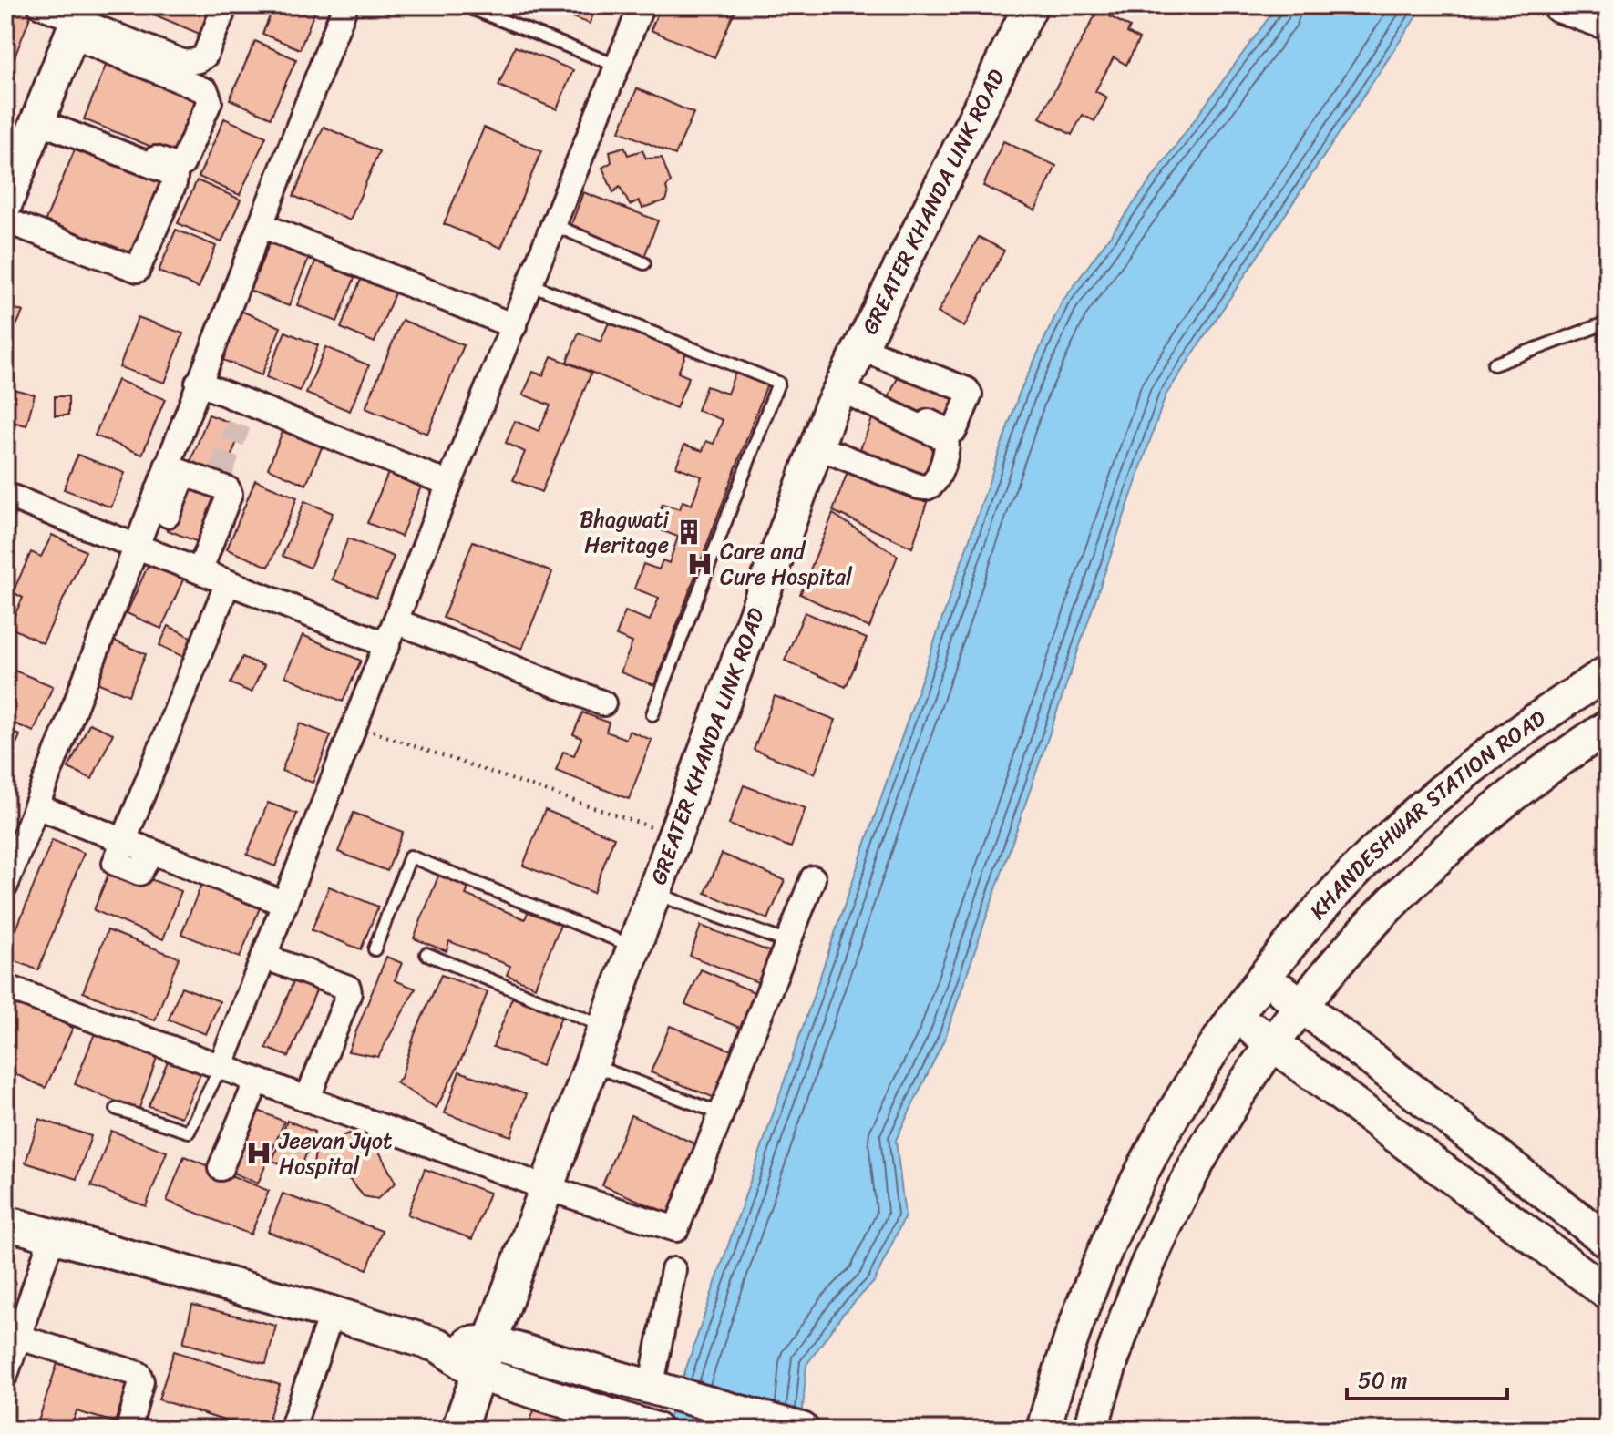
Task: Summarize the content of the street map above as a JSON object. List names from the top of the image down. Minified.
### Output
{"streets":{"street":["GREATER KHANDA LINK ROAD","KHANDESHWAR STATION ROAD"]},"places":{"building":["Bhagwati Heritage"],"hospital":["Care and Cure Hospital","Jeevan Jyot Hospital"]},"scale_bar":"50 m"}
